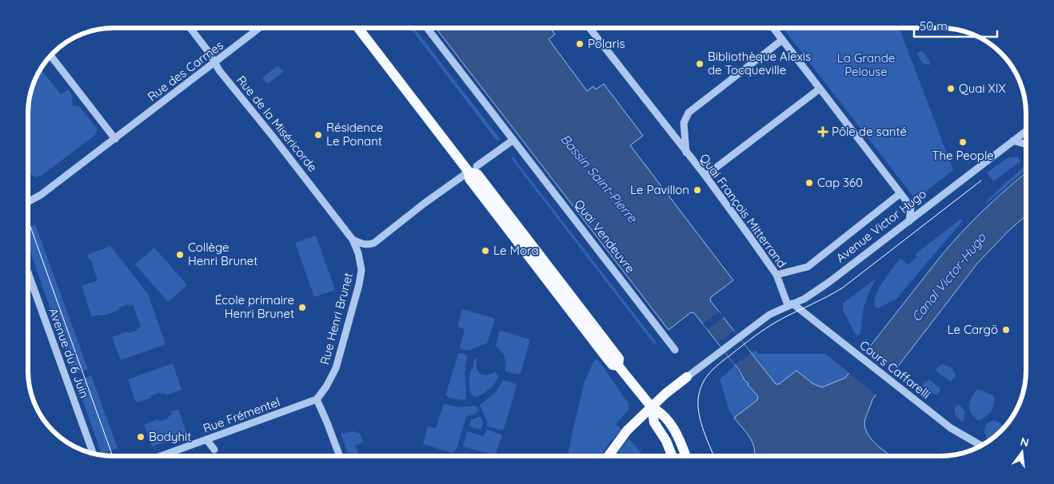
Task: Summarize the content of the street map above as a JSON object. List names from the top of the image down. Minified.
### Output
{"streets":{"street":["Rue des Carmes","Rue de la Miséricorde","Quai François Mitterrand","Avenue Victor Hugo","Quai Vendeuvre","Rue Henri Brunet","Avenue du 6 Juin","Cours Caffarelli","Rue Frémentel"]},"crossings":[["Rue des Carmes","Rue de la Miséricorde"],["Rue de la Miséricorde","Rue Henri Brunet"],["Quai François Mitterrand","Avenue Victor Hugo"],["Quai François Mitterrand","Cours Caffarelli"],["Avenue Victor Hugo","Cours Caffarelli"],["Rue Henri Brunet","Rue Frémentel"]],"water":["Bassin Saint-Pierre","Canal Victor-Hugo"],"parks":["La Grande Pelouse"],"places":{"other":["Polaris","Bibliothèque Alexis de Tocqueville","Quai XIX","Résidence Le Ponant","The People","Cap 360","Le Pavillon","Le Mora","Collège Henri Brunet","École primaire Henri Brunet","Le Cargö","Bodyhit"],"health":["Pôle de santé"]},"scale_bar":"50 m","north":"top"}
